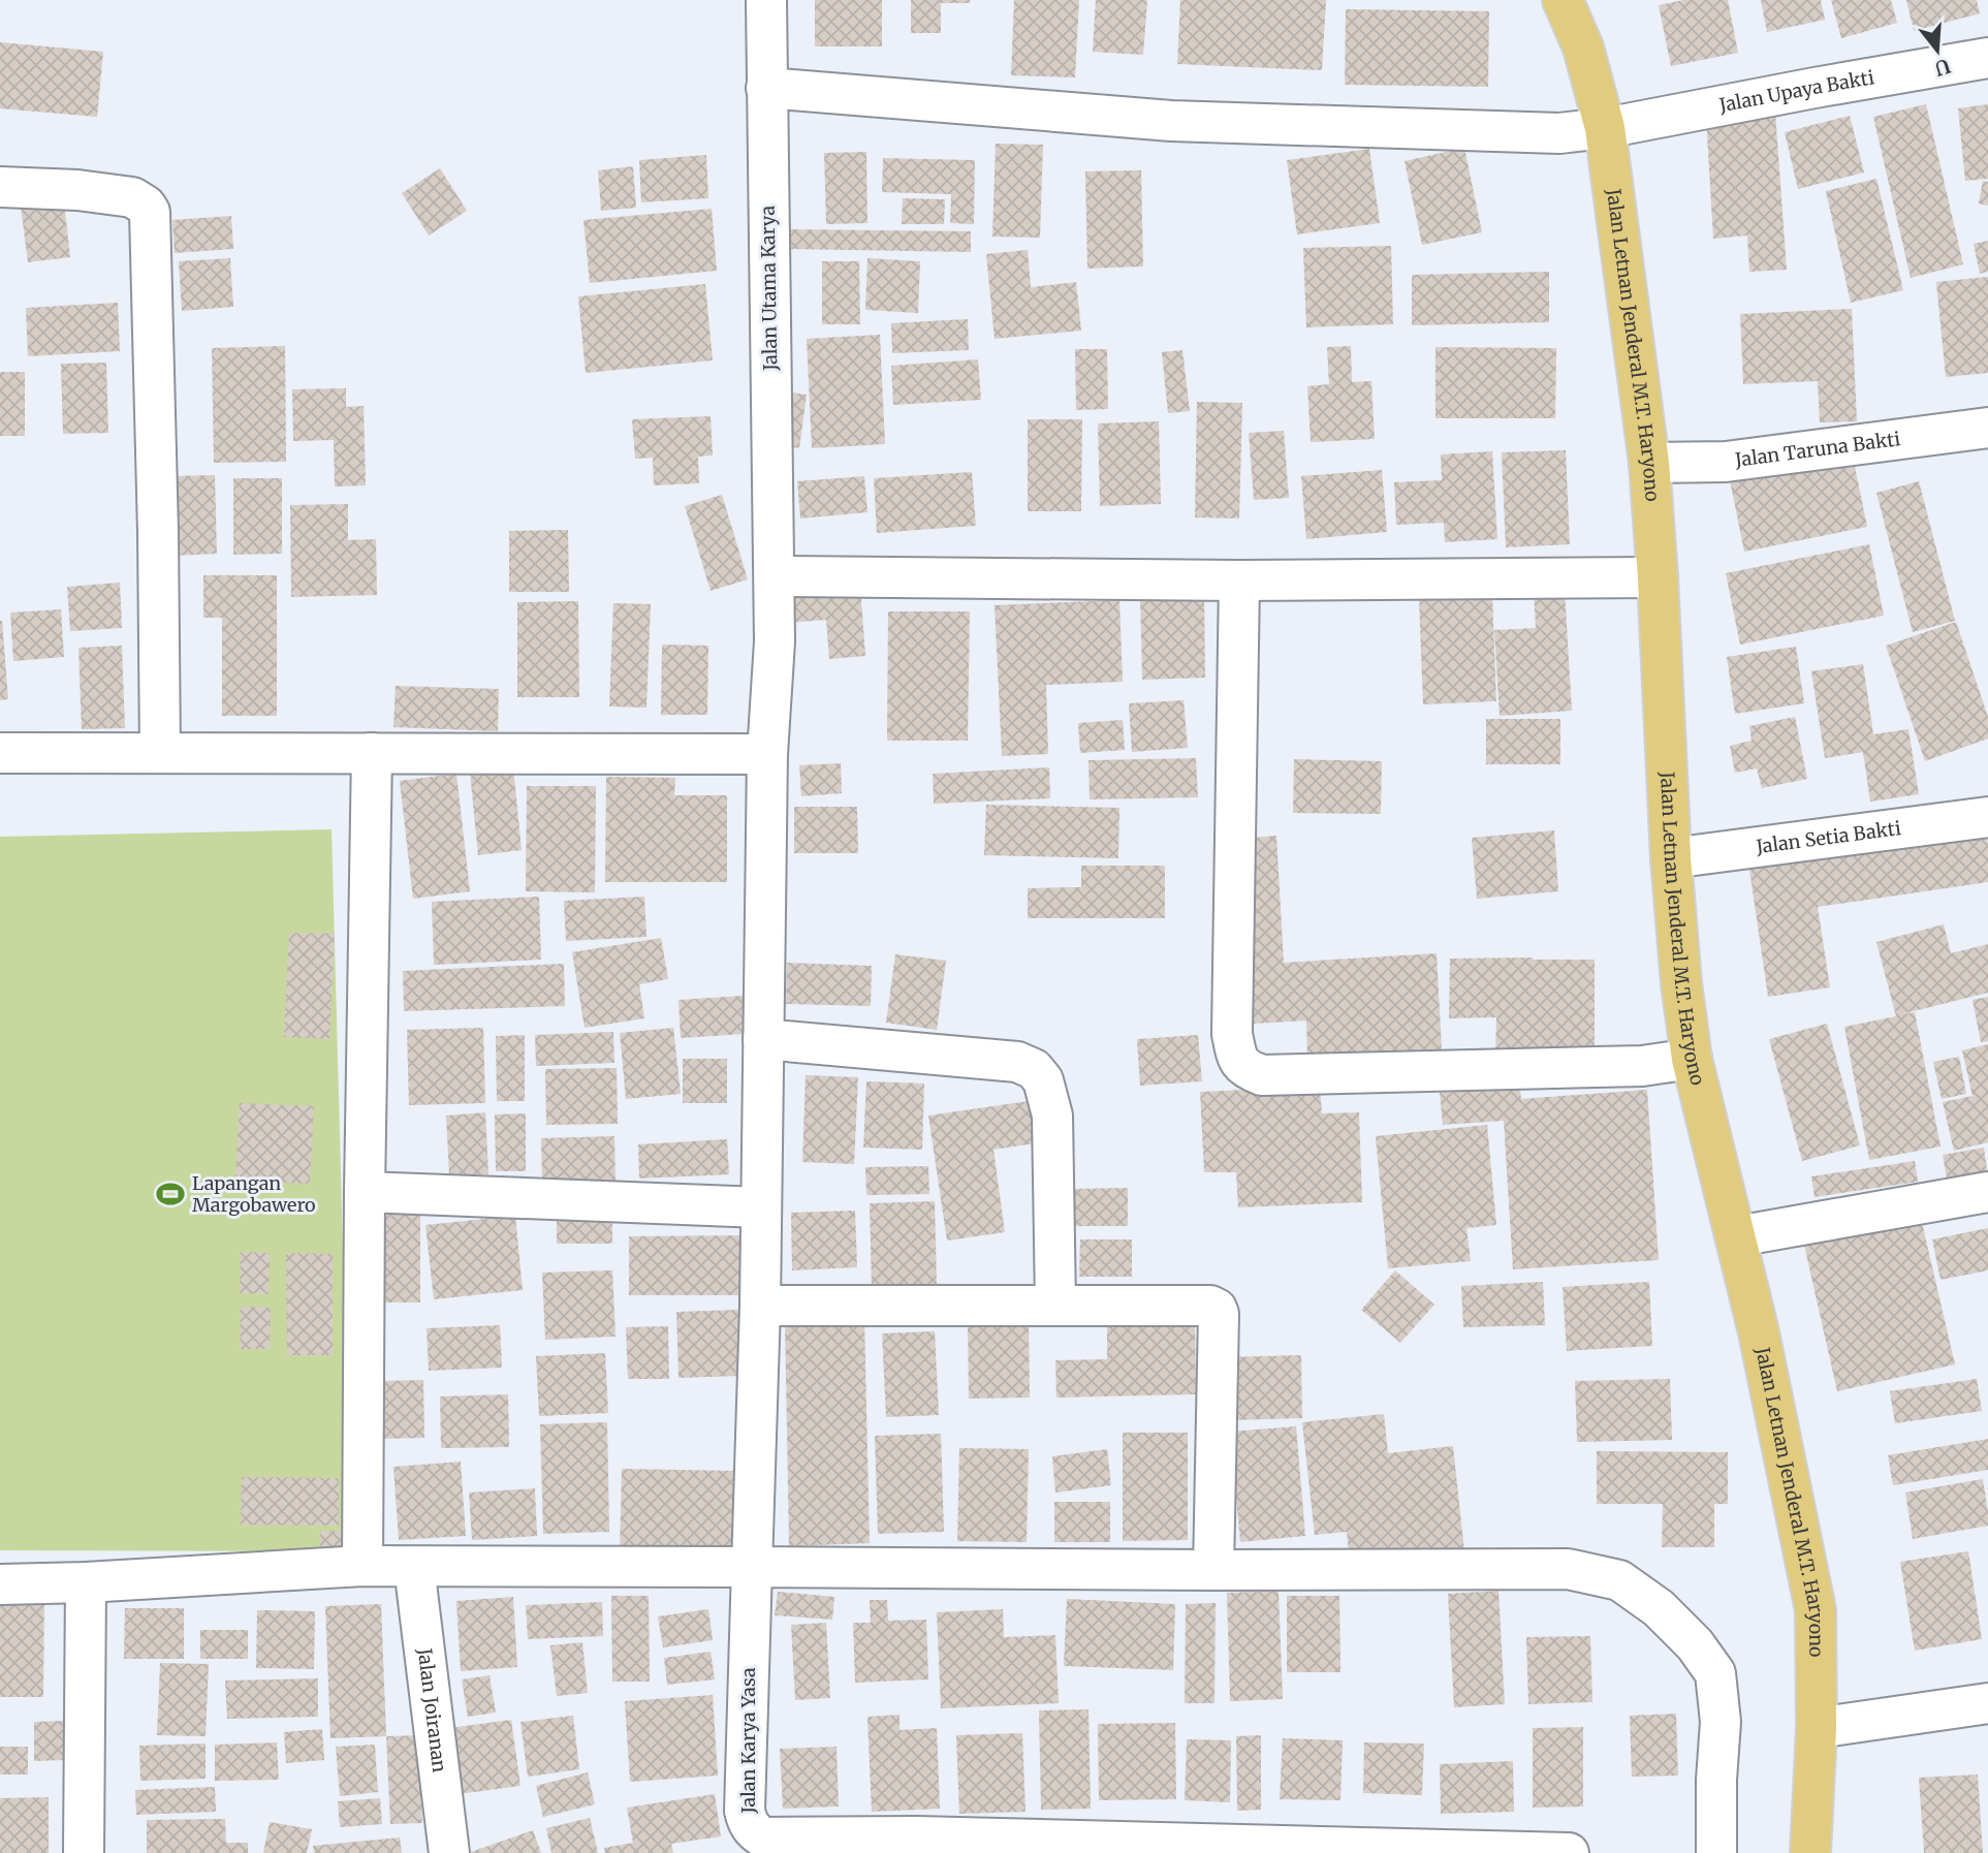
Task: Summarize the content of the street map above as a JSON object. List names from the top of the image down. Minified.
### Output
{"streets":{"highway":["Jalan Letnan Jenderal M.T. Haryono"],"street":["Jalan Upaya Bakti","Jalan Utama Karya","Jalan Taruna Bakti","Jalan Setia Bakti","Jalan Joiranan","Jalan Karya Yasa"]},"crossings":[["Jalan Upaya Bakti","Jalan Utama Karya"],["Jalan Upaya Bakti","Jalan Letnan Jenderal M.T. Haryono"],["Jalan Utama Karya","Jalan Karya Yasa"],["Jalan Letnan Jenderal M.T. Haryono","Jalan Taruna Bakti"],["Jalan Letnan Jenderal M.T. Haryono","Jalan Setia Bakti"]],"places":{"sports":["Lapangan Margobawero"]},"north":"bottom"}
